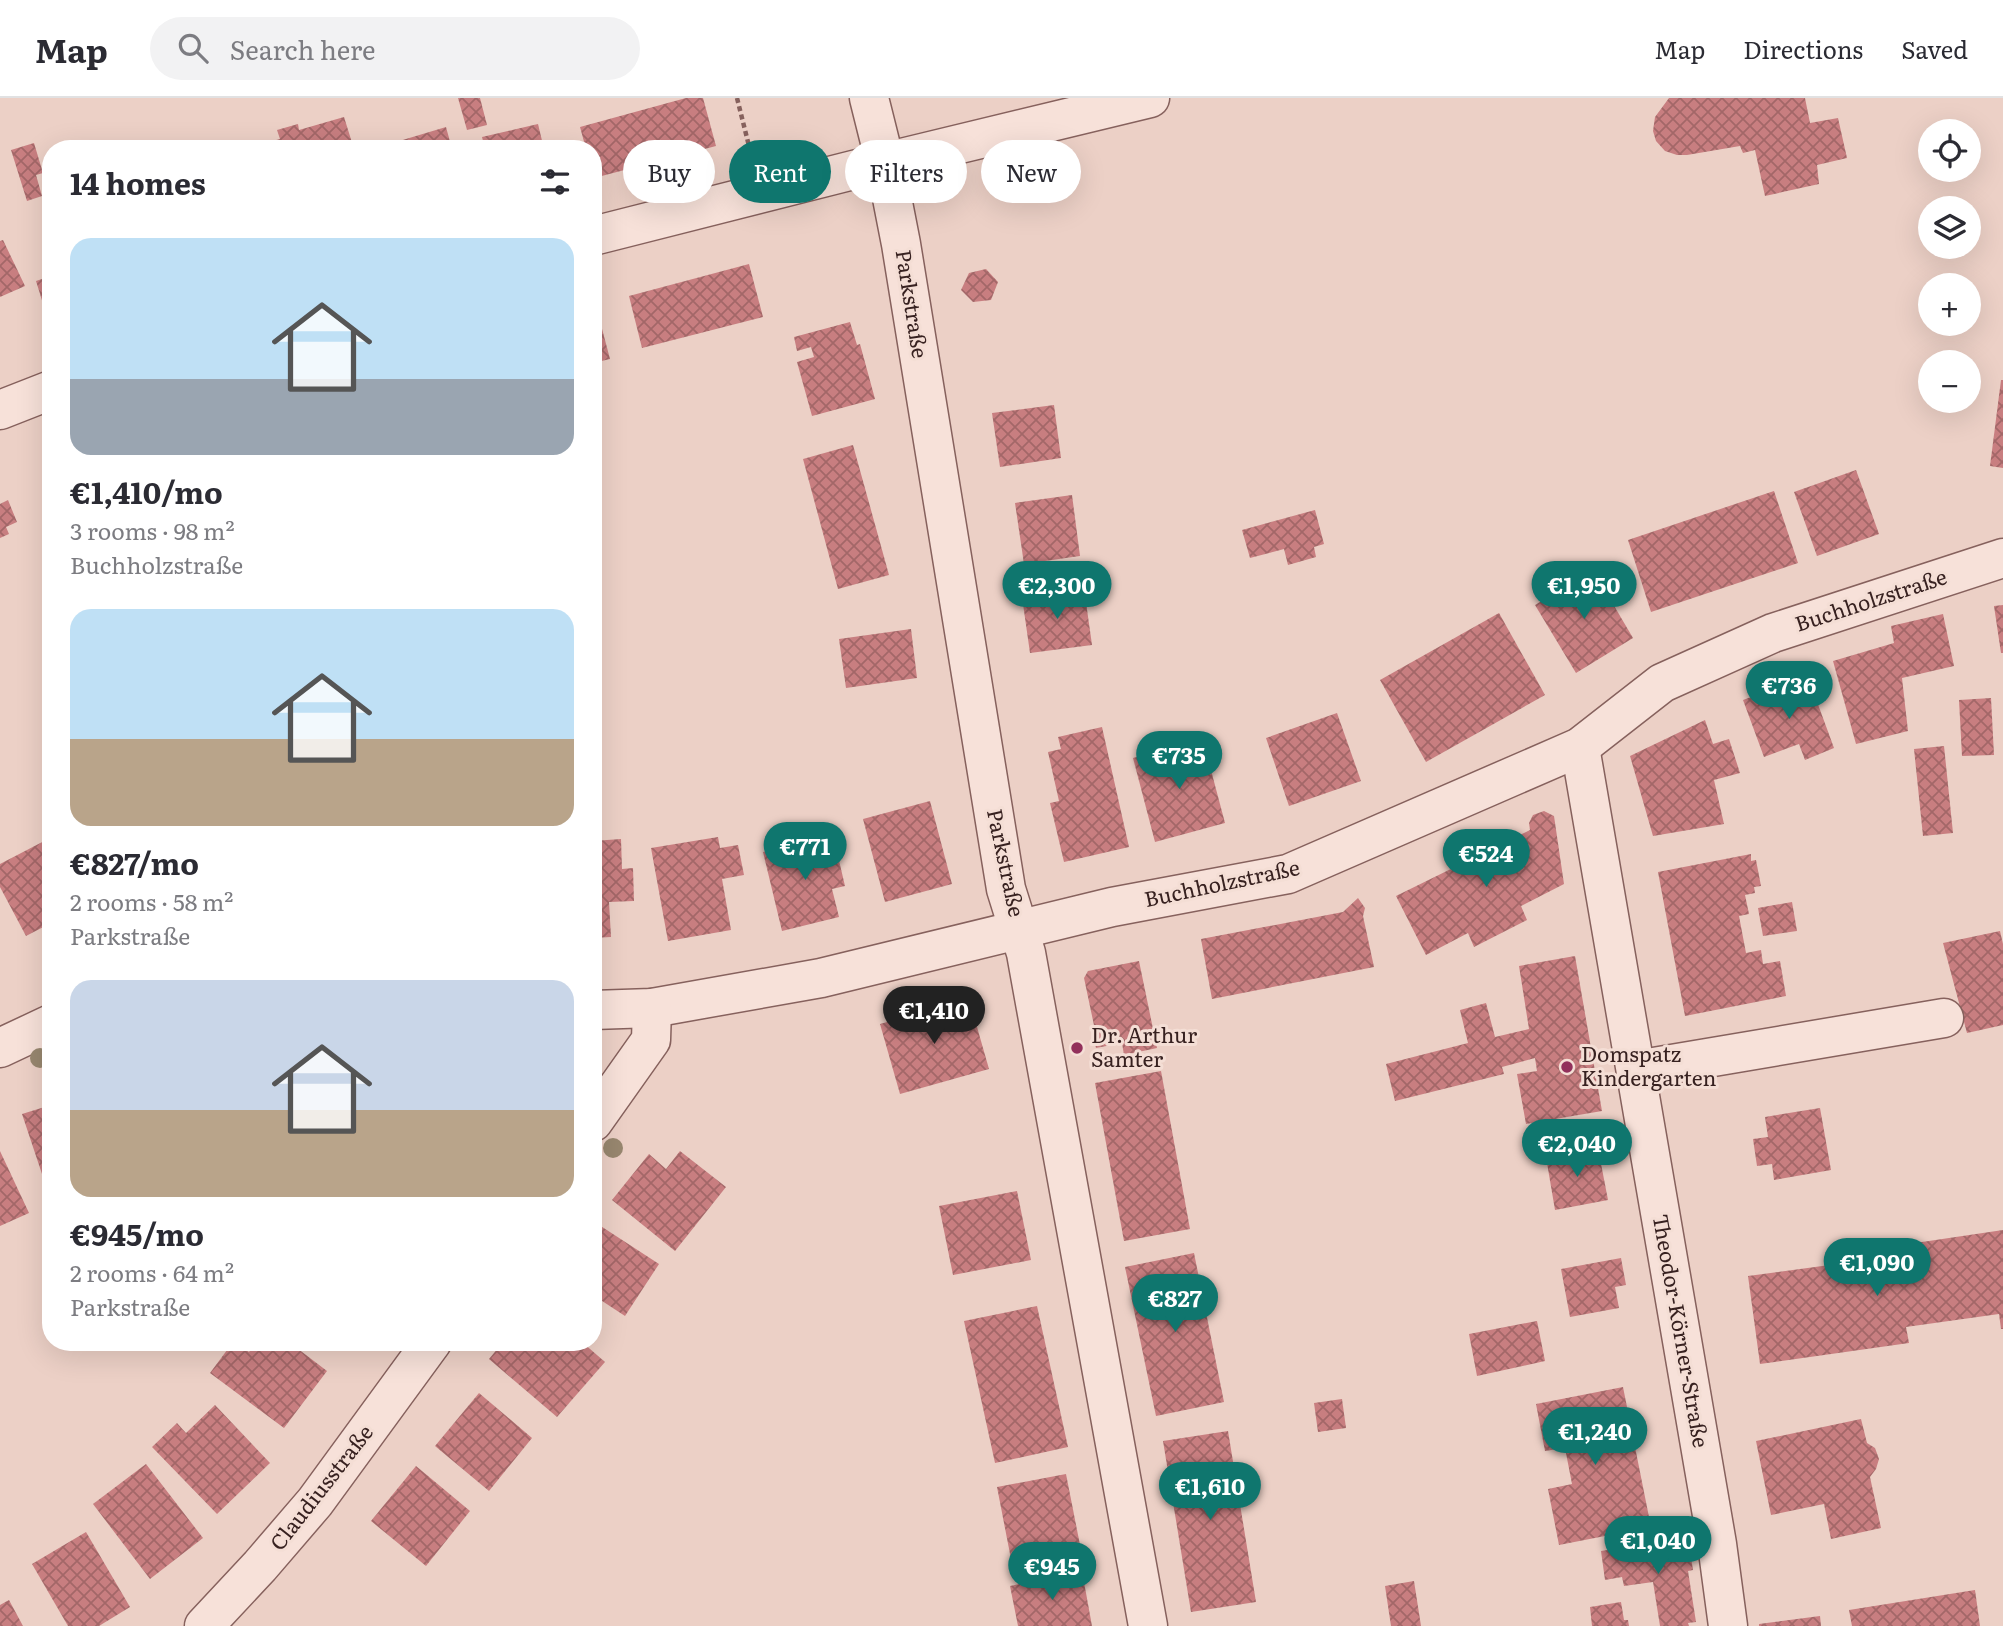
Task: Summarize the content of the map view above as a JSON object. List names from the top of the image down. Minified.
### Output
{"streets":{"street":["Parkstraße","Buchholzstraße","Theodor-Körner-Straße","Claudiusstraße"]},"crossings":[["Parkstraße","Buchholzstraße"],["Buchholzstraße","Theodor-Körner-Straße"]],"places":["Dr. Arthur Samter","Domspatz Kindergarten"],"page":{"header":"Map","search":"Search here","nav":["Map","Directions","Saved"],"map_buttons":["+","−"],"chip":["Buy","Rent","Filters","New"],"heading":"14 homes","list":[{"name":"€1,410/mo","note":"3 rooms · 98 m² · Buchholzstraße"},{"name":"€827/mo","note":"2 rooms · 58 m² · Parkstraße"},{"name":"€945/mo","note":"2 rooms · 64 m² · Parkstraße"}],"price":["€2,300","€1,950","€736","€735","€771","€524","€1,410","€2,040","€1,090","€827","€1,240","€1,610","€1,040","€945"]}}
